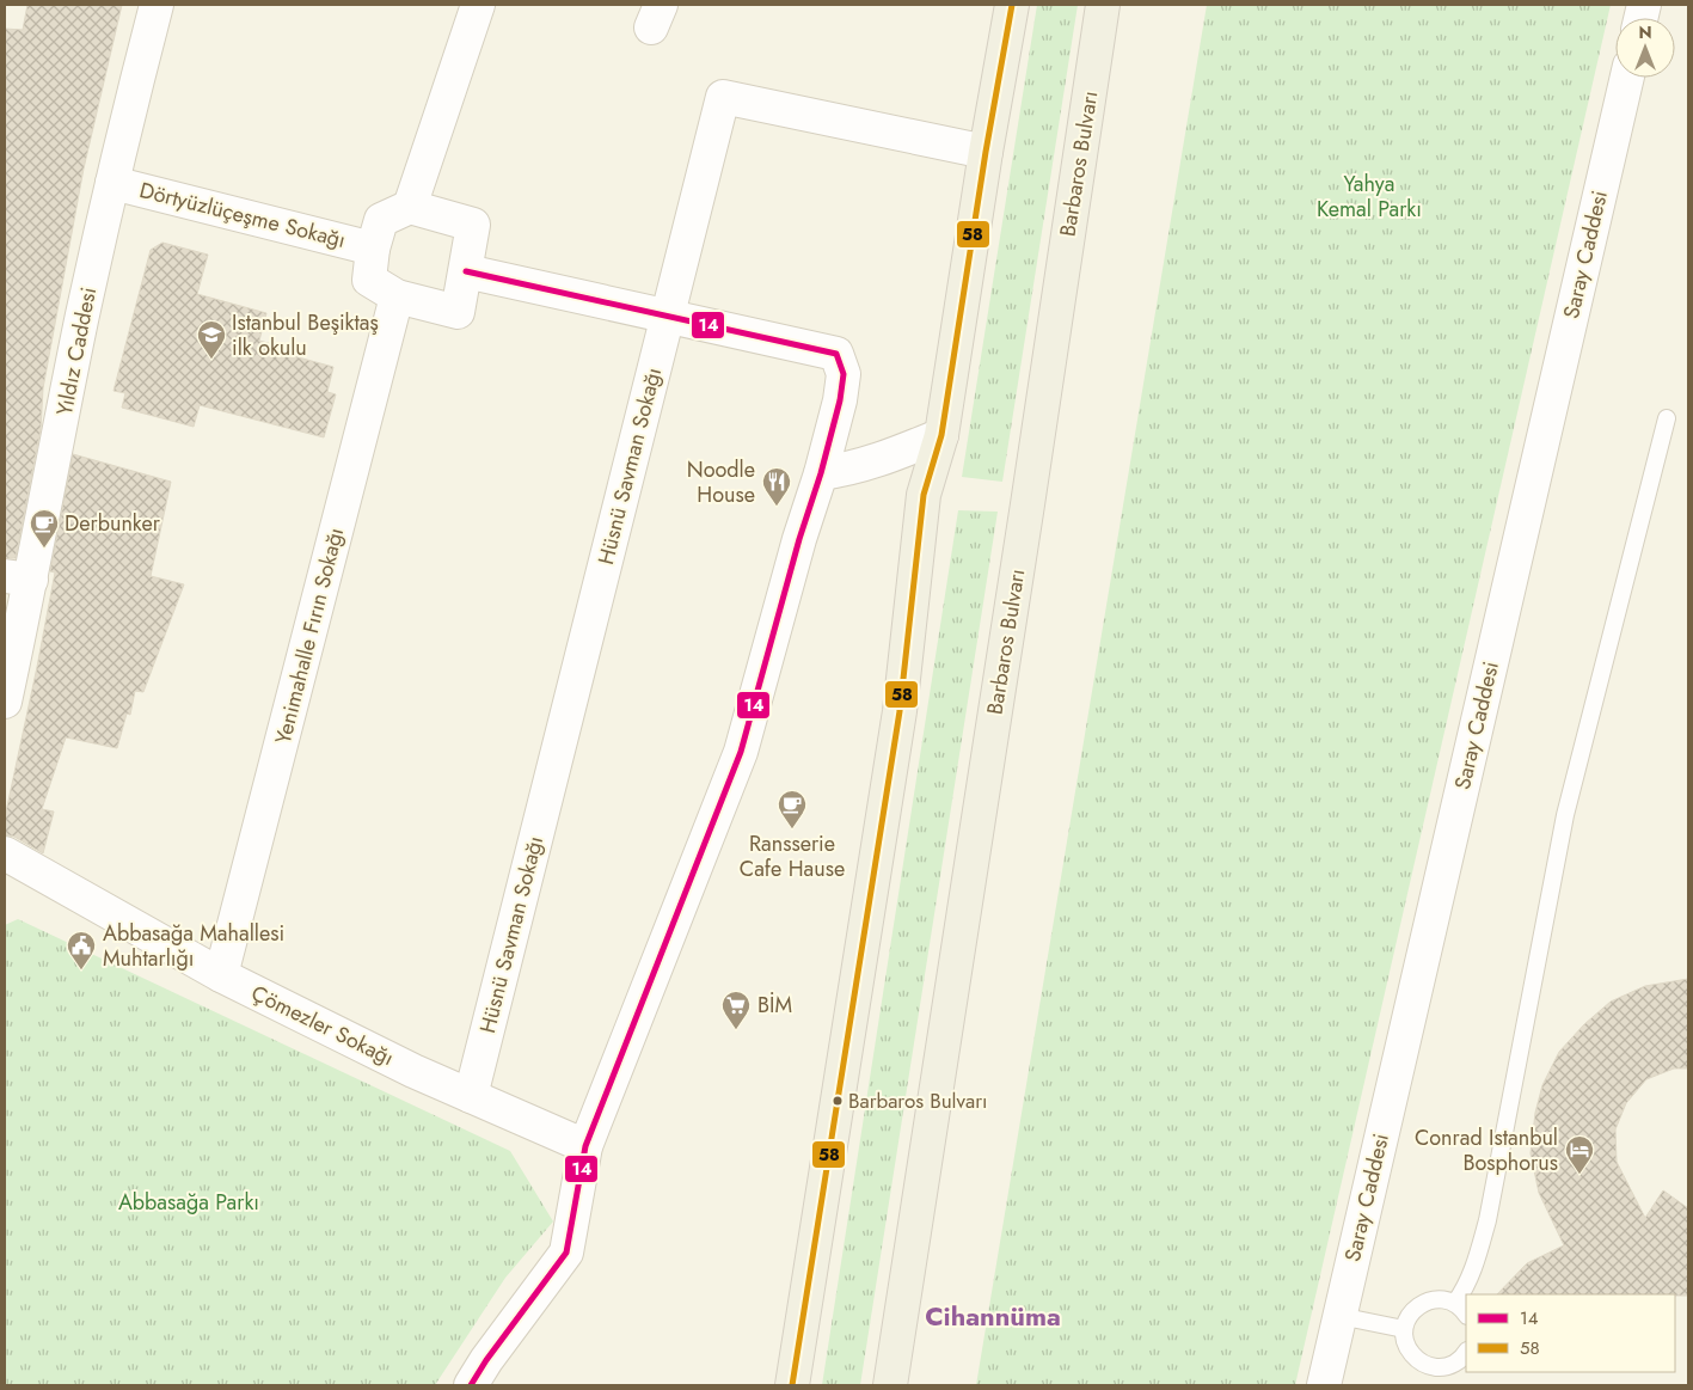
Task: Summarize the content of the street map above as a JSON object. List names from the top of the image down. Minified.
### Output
{"streets":{"main road":["Barbaros Bulvarı"],"street":["Dörtyüzlüçeşme Sokağı","Saray Caddesi","Yıldız Caddesi","Hüsnü Savman Sokağı","Yenimahalle Fırın Sokağı","Çömezler Sokağı"]},"crossings":[["Dörtyüzlüçeşme Sokağı","Yıldız Caddesi"],["Dörtyüzlüçeşme Sokağı","Yenimahalle Fırın Sokağı"],["Hüsnü Savman Sokağı","Çömezler Sokağı"],["Yenimahalle Fırın Sokağı","Çömezler Sokağı"]],"districts":["Cihannüma"],"parks":["Yahya Kemal Parkı","Abbasağa Parkı"],"places":{"school or university":["Istanbul Beşiktaş ilk okulu"],"restaurant":["Noodle House"],"cafe":["Derbunker","Ransserie Cafe Hause"],"public building":["Abbasağa Mahallesi Muhtarlığı"],"supermarket":["BİM"],"other":["Barbaros Bulvarı"],"hotel":["Conrad Istanbul Bosphorus"]},"lines":["transit line 58","transit line 14"],"legend":["14","58"],"north":"top"}
